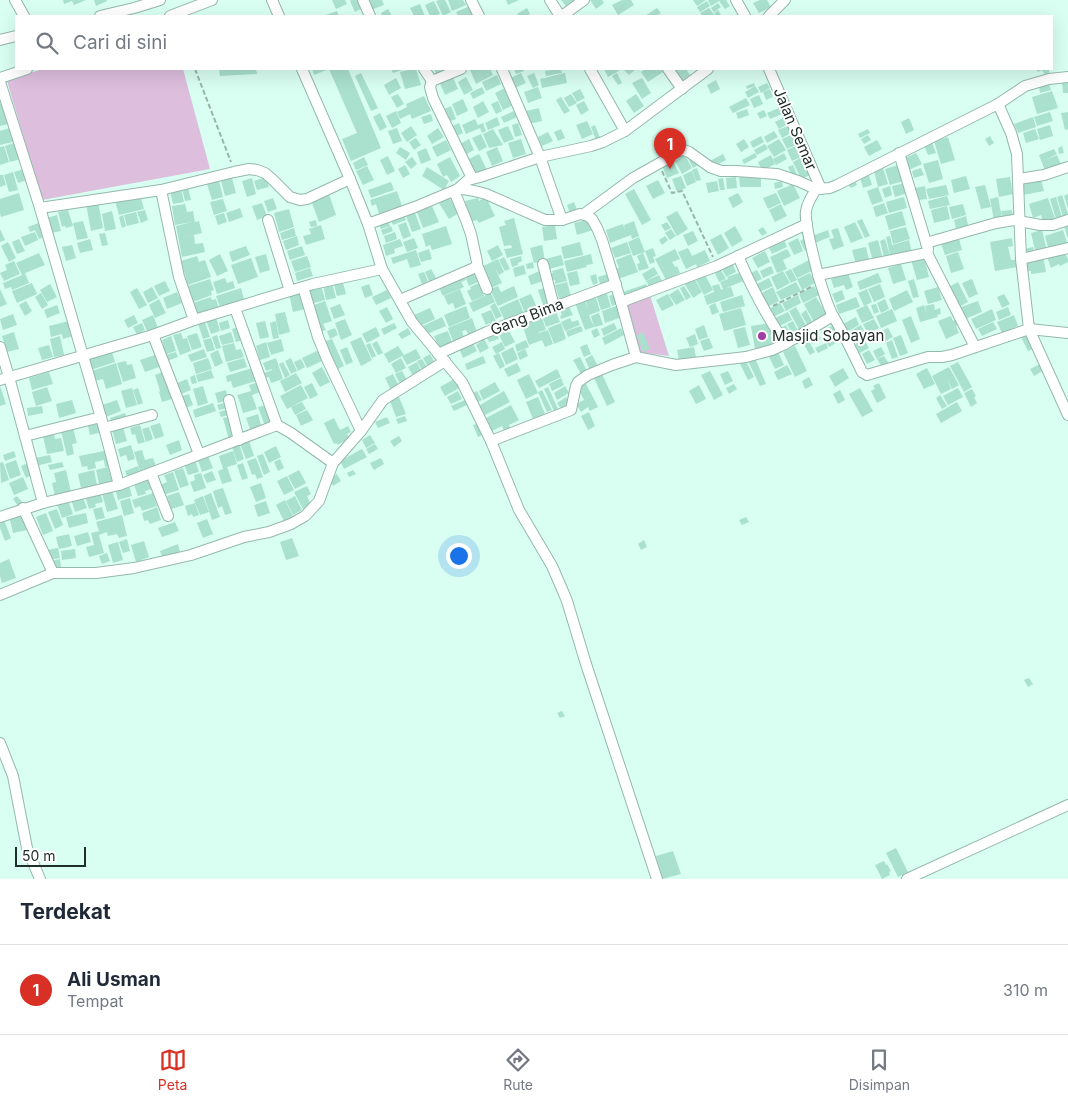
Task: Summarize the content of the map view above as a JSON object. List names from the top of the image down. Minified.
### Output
{"streets":{"street":["Jalan Semar","Gang Bima"]},"places":["Masjid Sobayan"],"scale_bar":"50 m","page":{"search":"Cari di sini","pins":"1","scale":"50 m","heading":"Terdekat","list":[{"mark":"1","name":"Ali Usman","note":"Tempat","value":"310 m"}],"nav":["Peta","Rute","Disimpan"]}}
